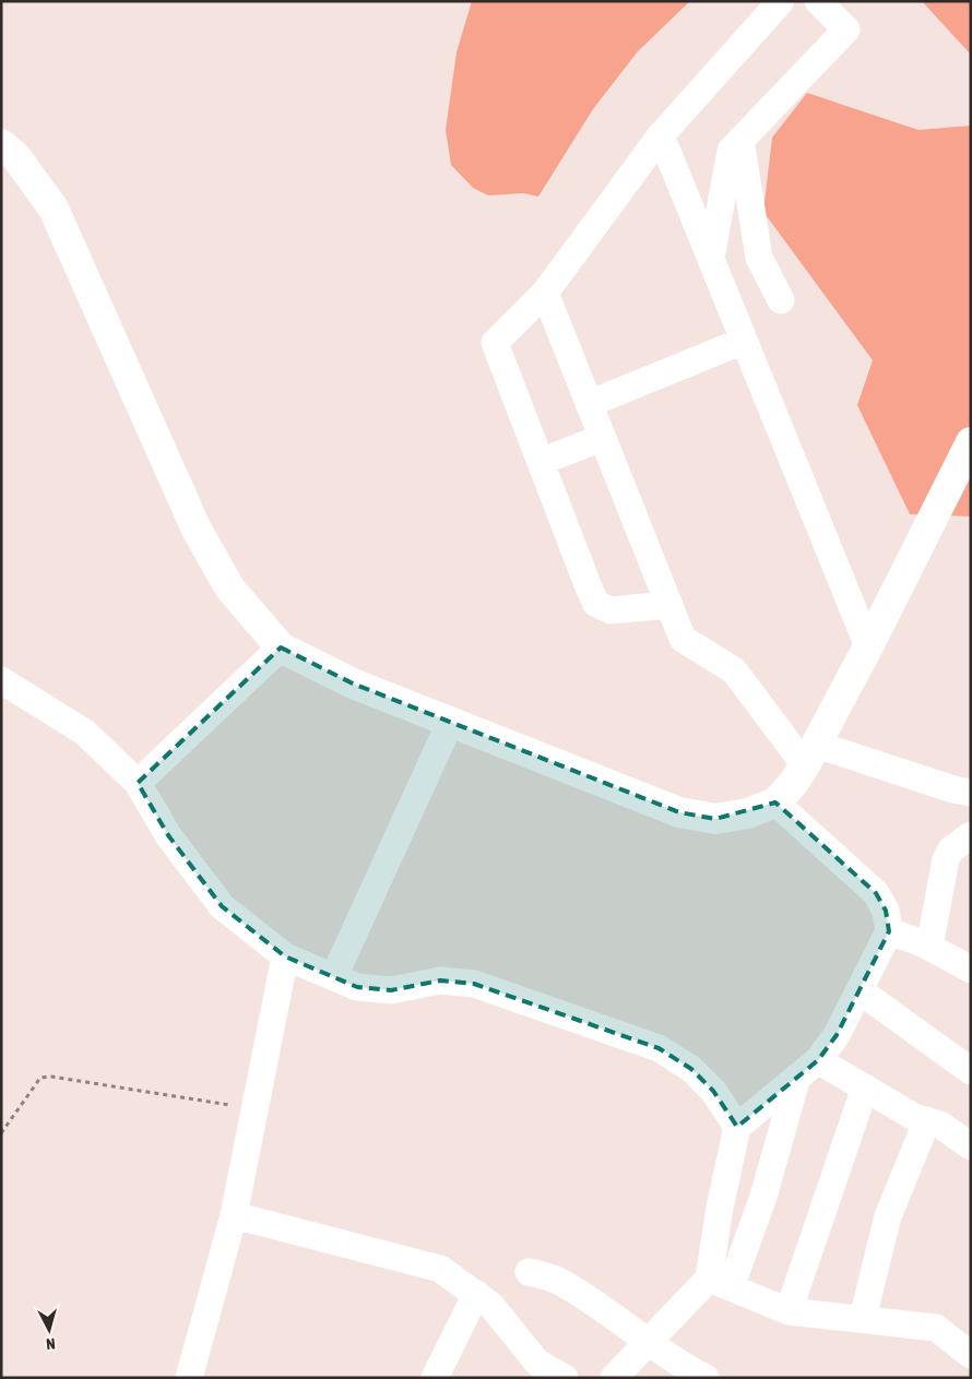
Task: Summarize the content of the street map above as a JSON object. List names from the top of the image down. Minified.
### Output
{"north":"bottom"}
